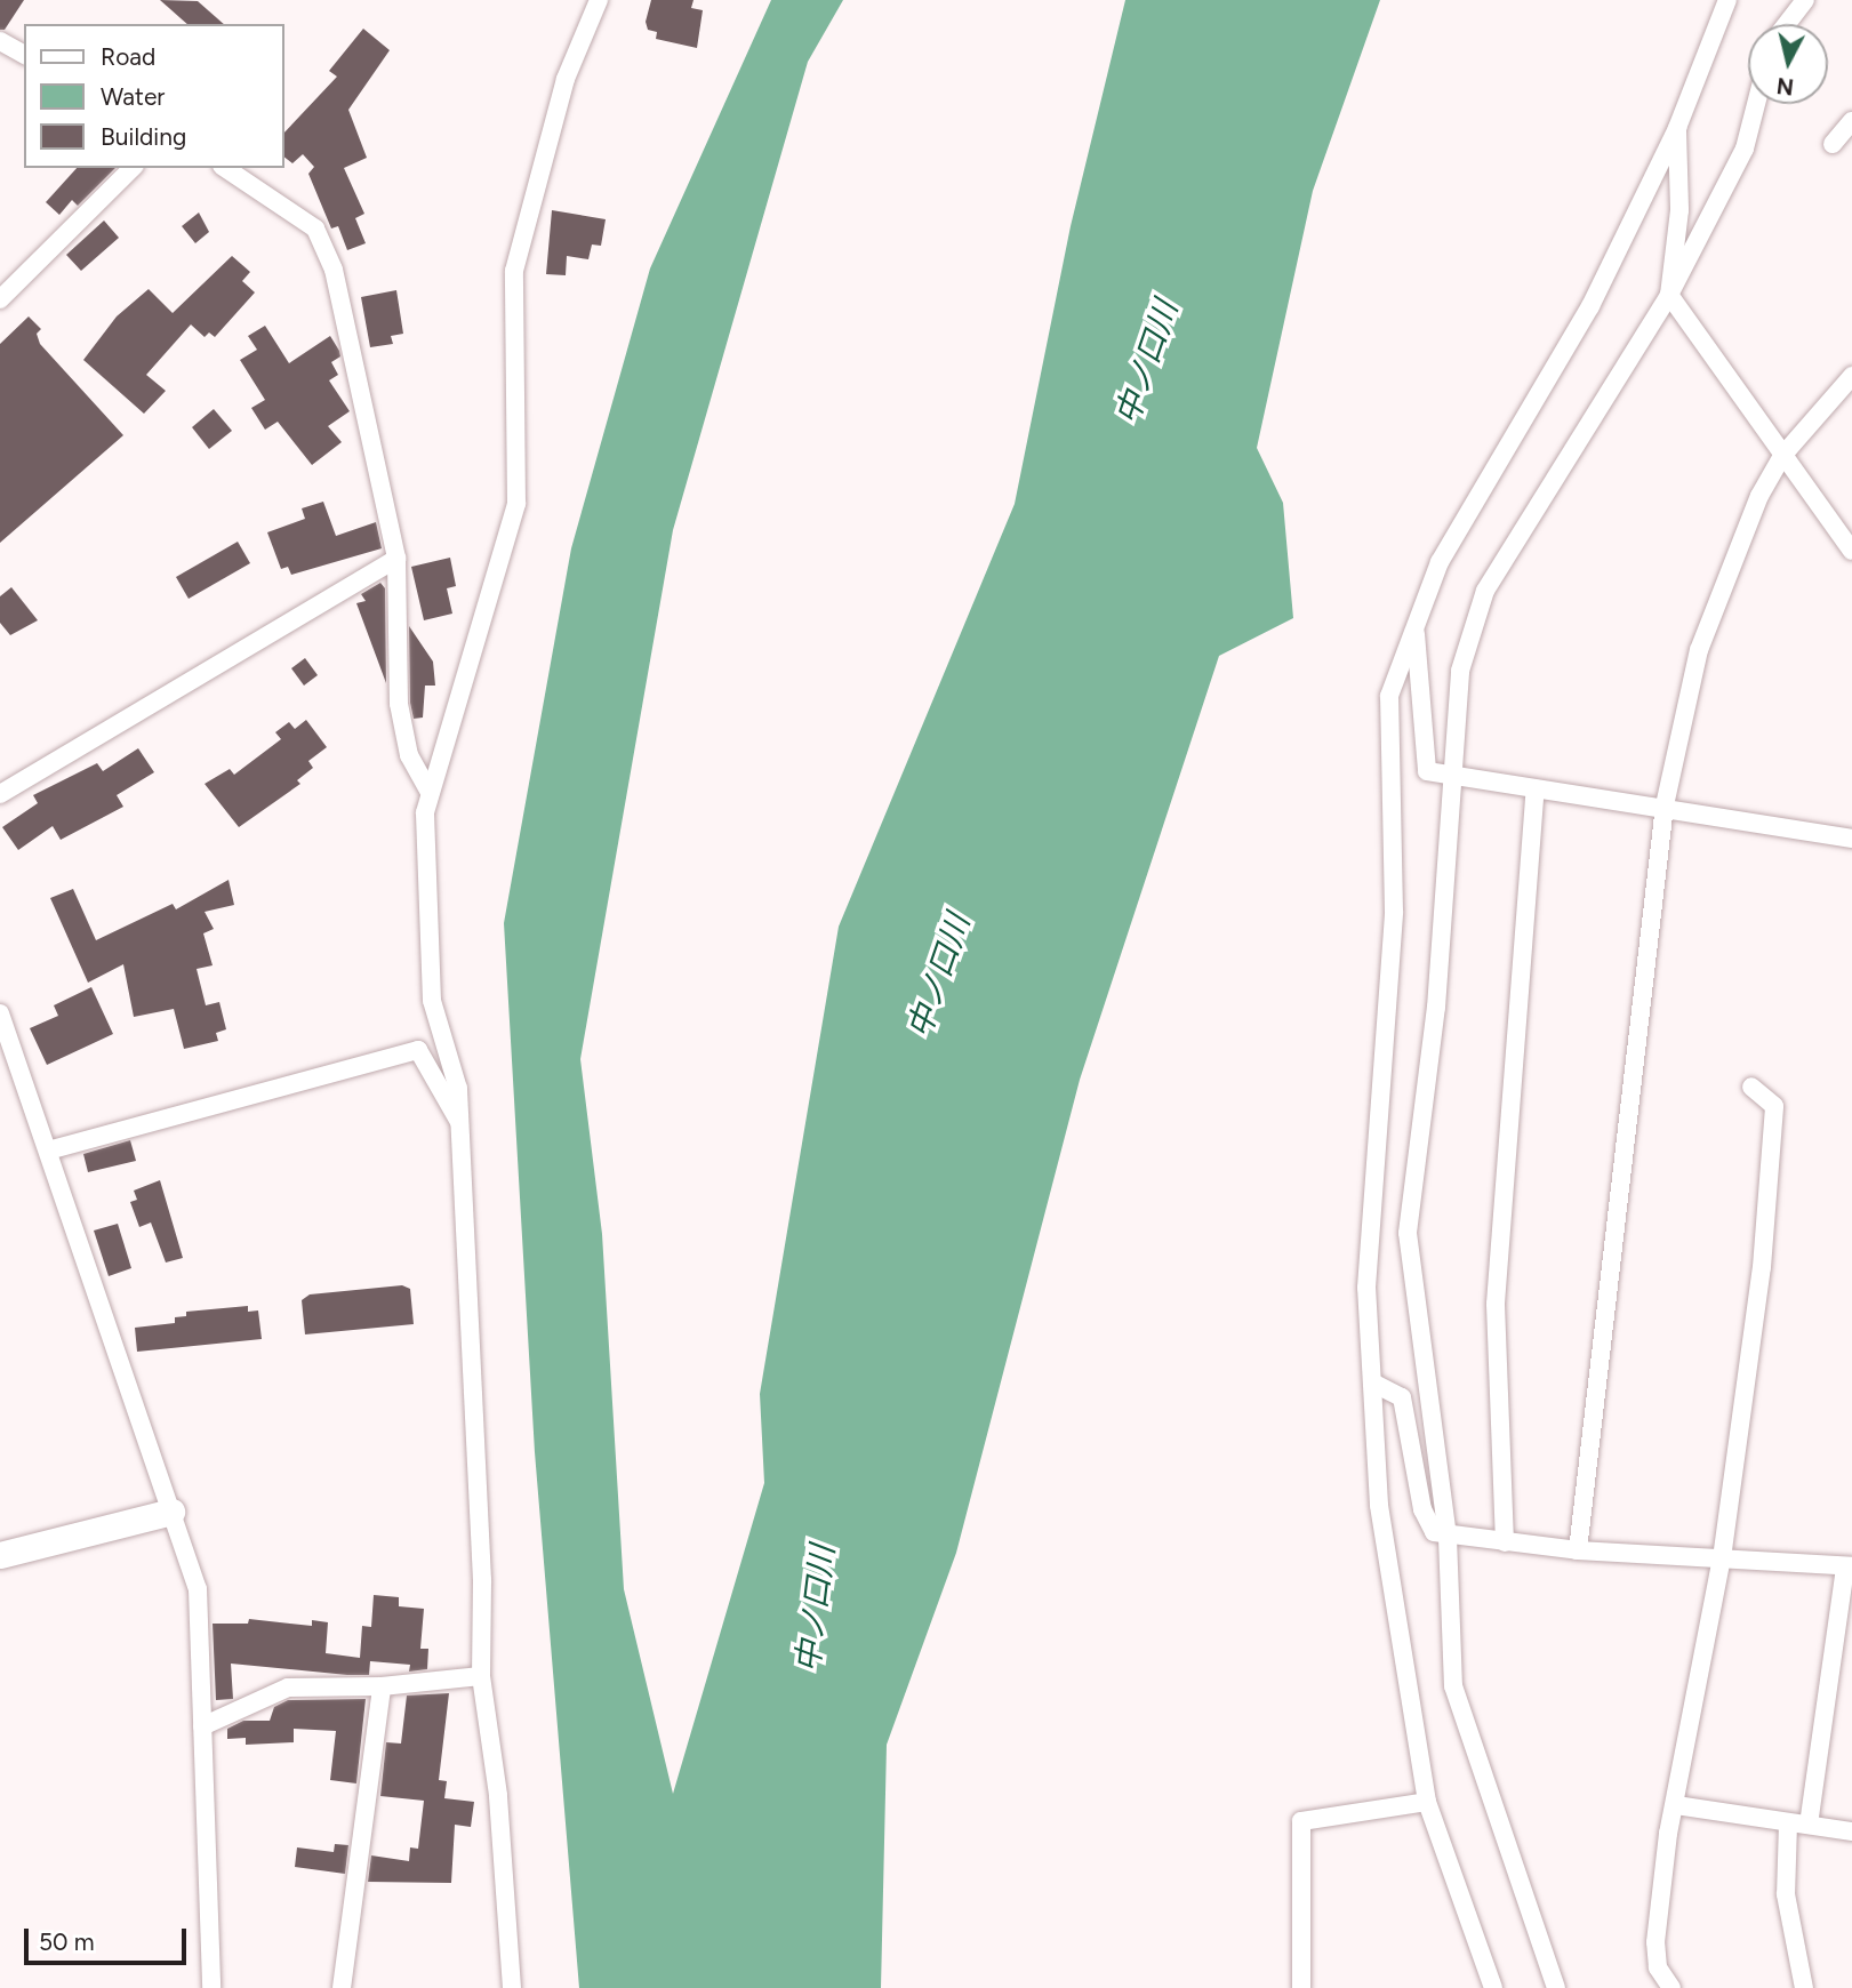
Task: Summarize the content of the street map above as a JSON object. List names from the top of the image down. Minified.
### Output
{"water":["中ノ口川"],"legend":["Road","Water","Building"],"scale_bar":"50 m","north":"bottom"}
